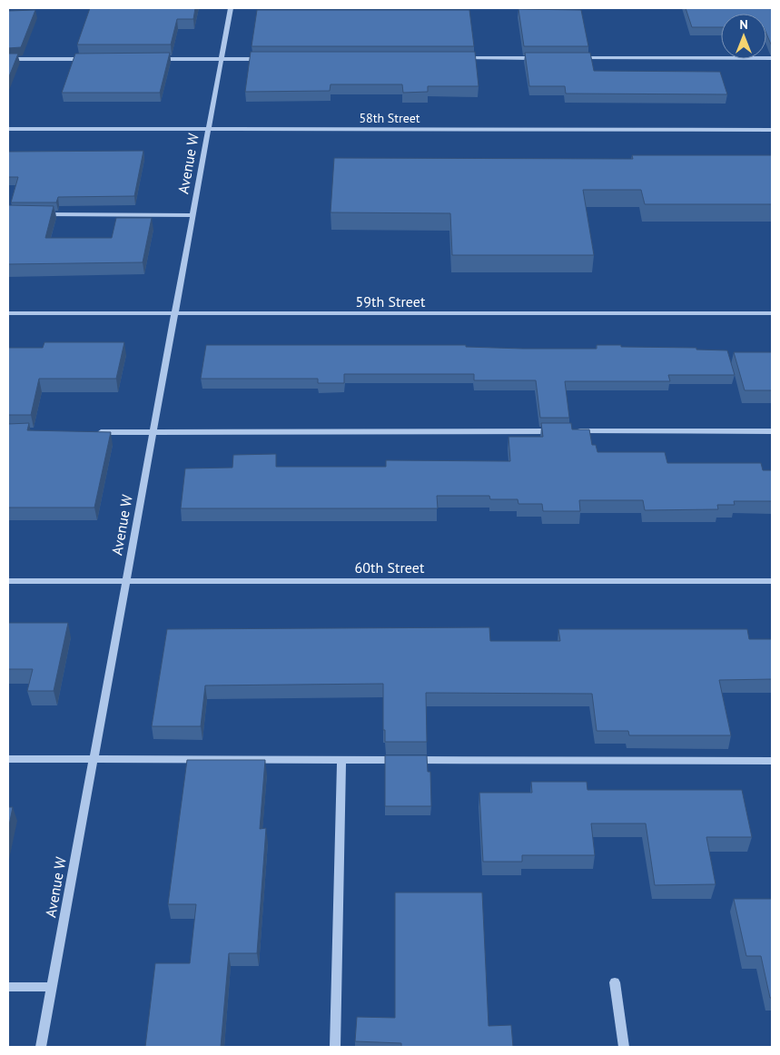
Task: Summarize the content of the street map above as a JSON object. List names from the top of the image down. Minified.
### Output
{"streets":{"street":["58th Street","Avenue W","59th Street","60th Street"]},"crossings":[["58th Street","Avenue W"],["Avenue W","59th Street"],["Avenue W","60th Street"]],"north":"top"}
